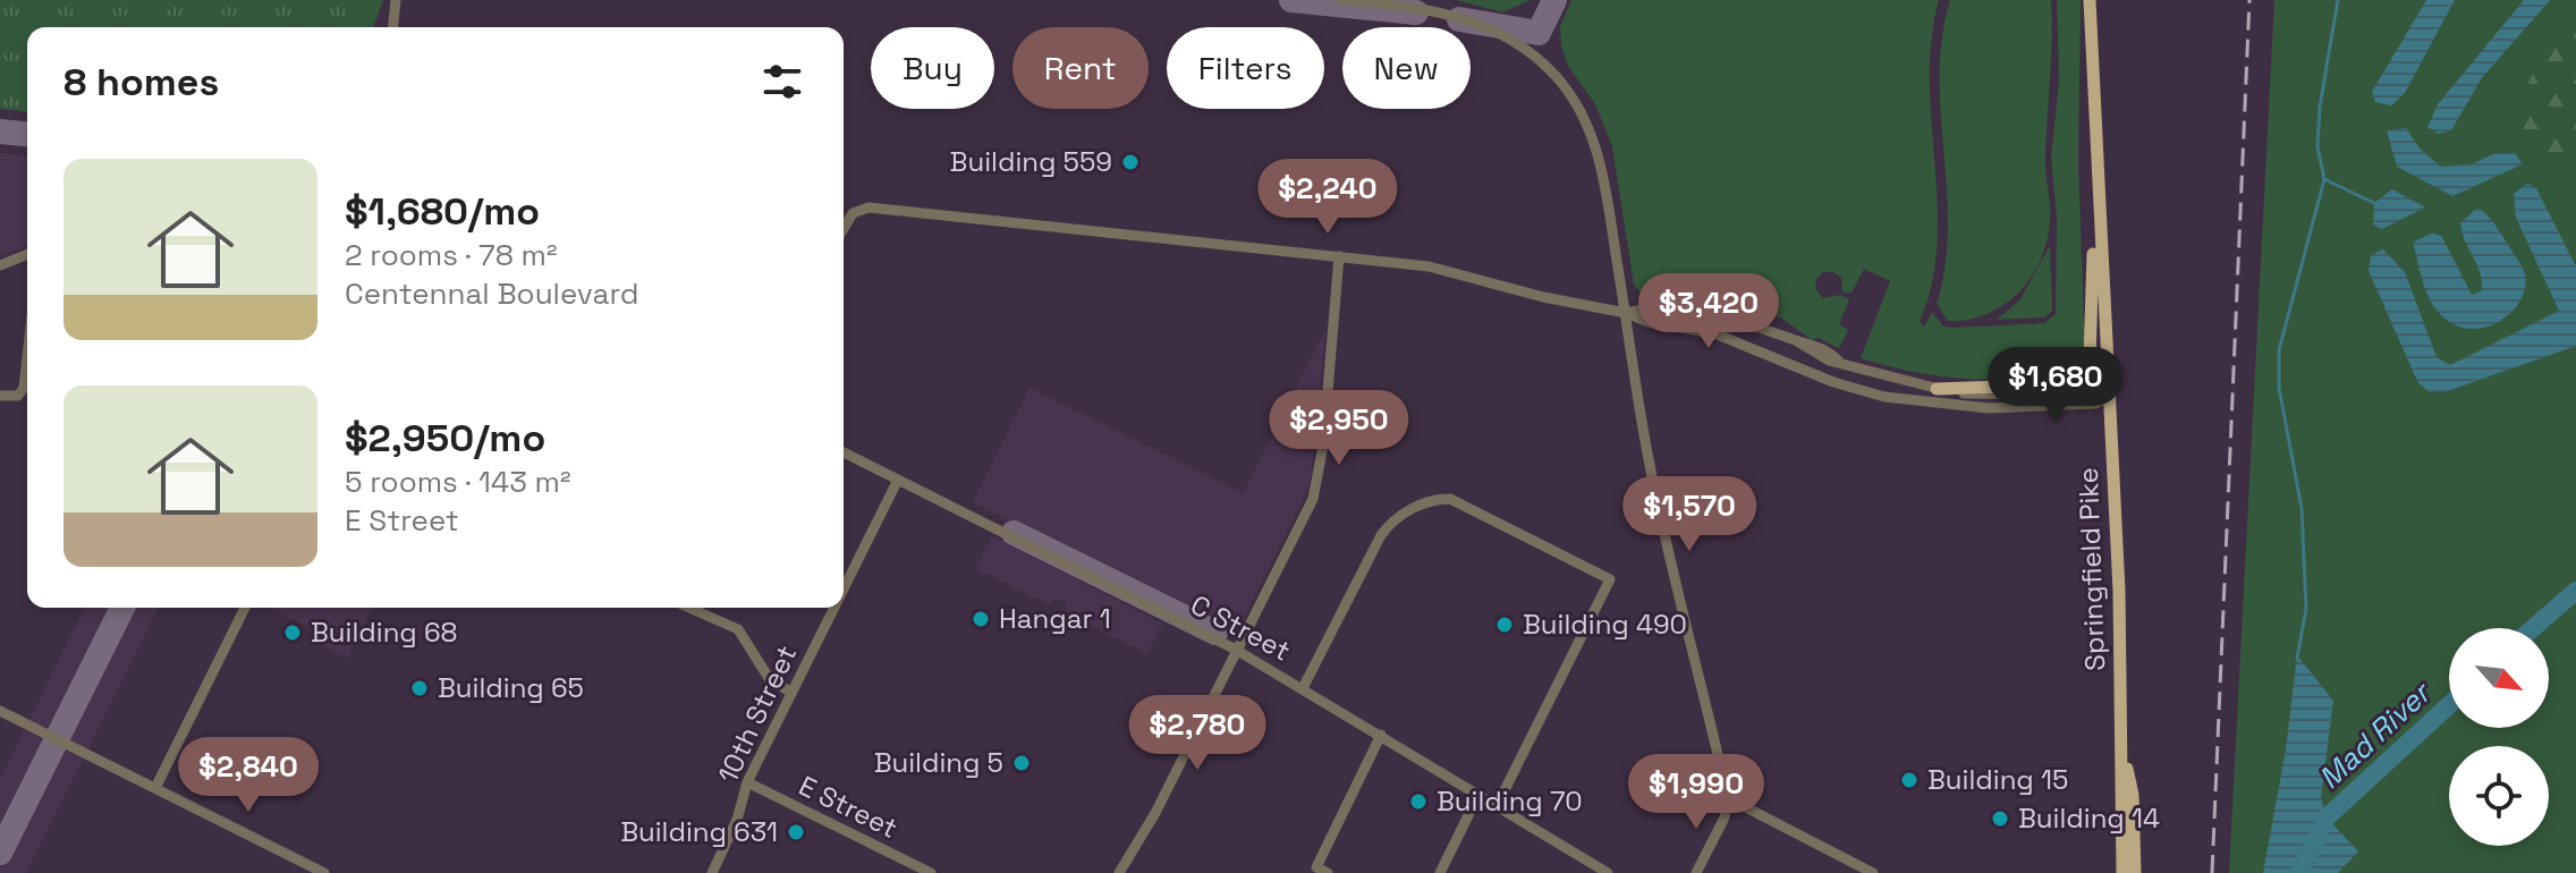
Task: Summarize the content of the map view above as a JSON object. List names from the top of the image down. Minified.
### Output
{"streets":{"main road":["Springfield Pike"],"street":["C Street","10th Street","E Street"]},"crossings":[["C Street","10th Street"],["10th Street","E Street"]],"water":["Mad River"],"places":["Building 559","Hangar 1","Building 490","Building 68","Building 65","Building 5","Building 15","Building 70","Building 14","Building 631"],"north":"bottom right","page":{"chip":["Buy","Rent","Filters","New"],"heading":"8 homes","list":[{"name":"$1,680/mo","note":"2 rooms · 78 m² · Centennal Boulevard"},{"name":"$2,950/mo","note":"5 rooms · 143 m² · E Street"}],"price":["$2,240","$3,420","$1,680","$2,950","$1,570","$2,780","$2,840","$1,990"]}}
